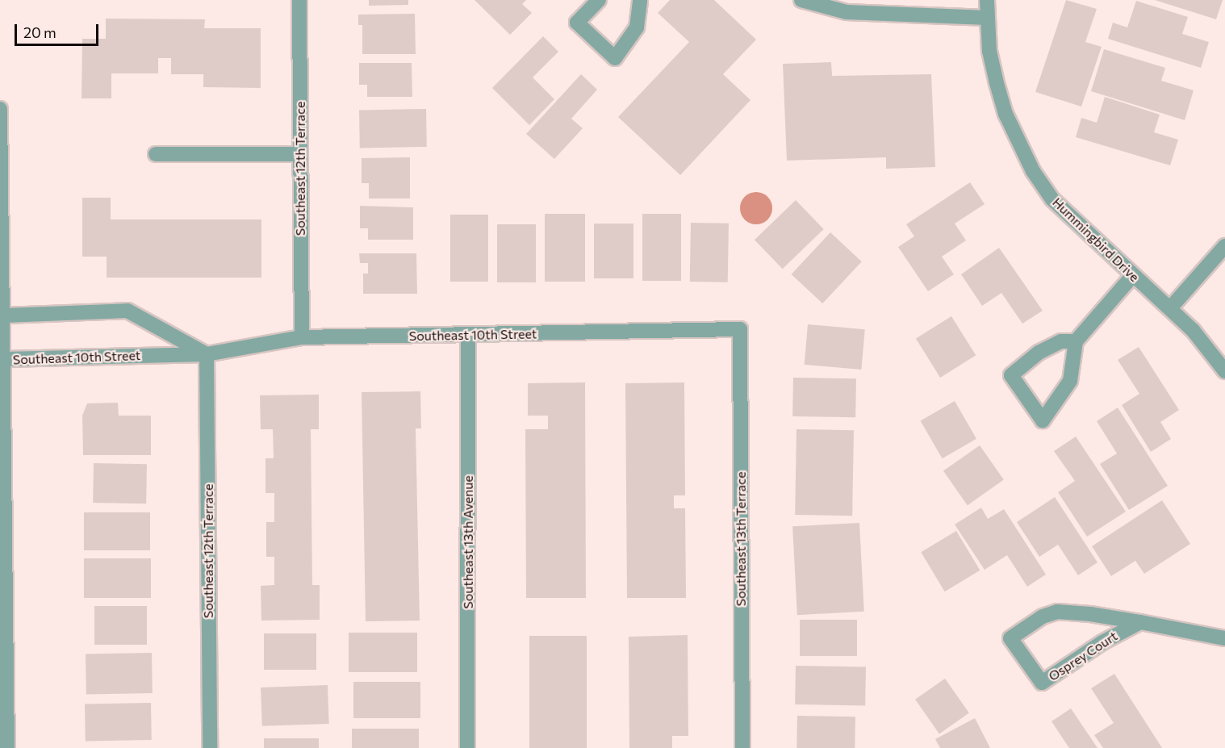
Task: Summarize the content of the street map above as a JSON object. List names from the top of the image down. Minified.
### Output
{"streets":{"street":["Southeast 12th Terrace","Hummingbird Drive","Southeast 10th Street","Southeast 13th Terrace","Southeast 13th Avenue","Osprey Court"]},"crossings":[["Southeast 12th Terrace","Southeast 10th Street"],["Southeast 10th Street","Southeast 13th Terrace"],["Southeast 10th Street","Southeast 13th Avenue"]],"scale_bar":"20 m"}
